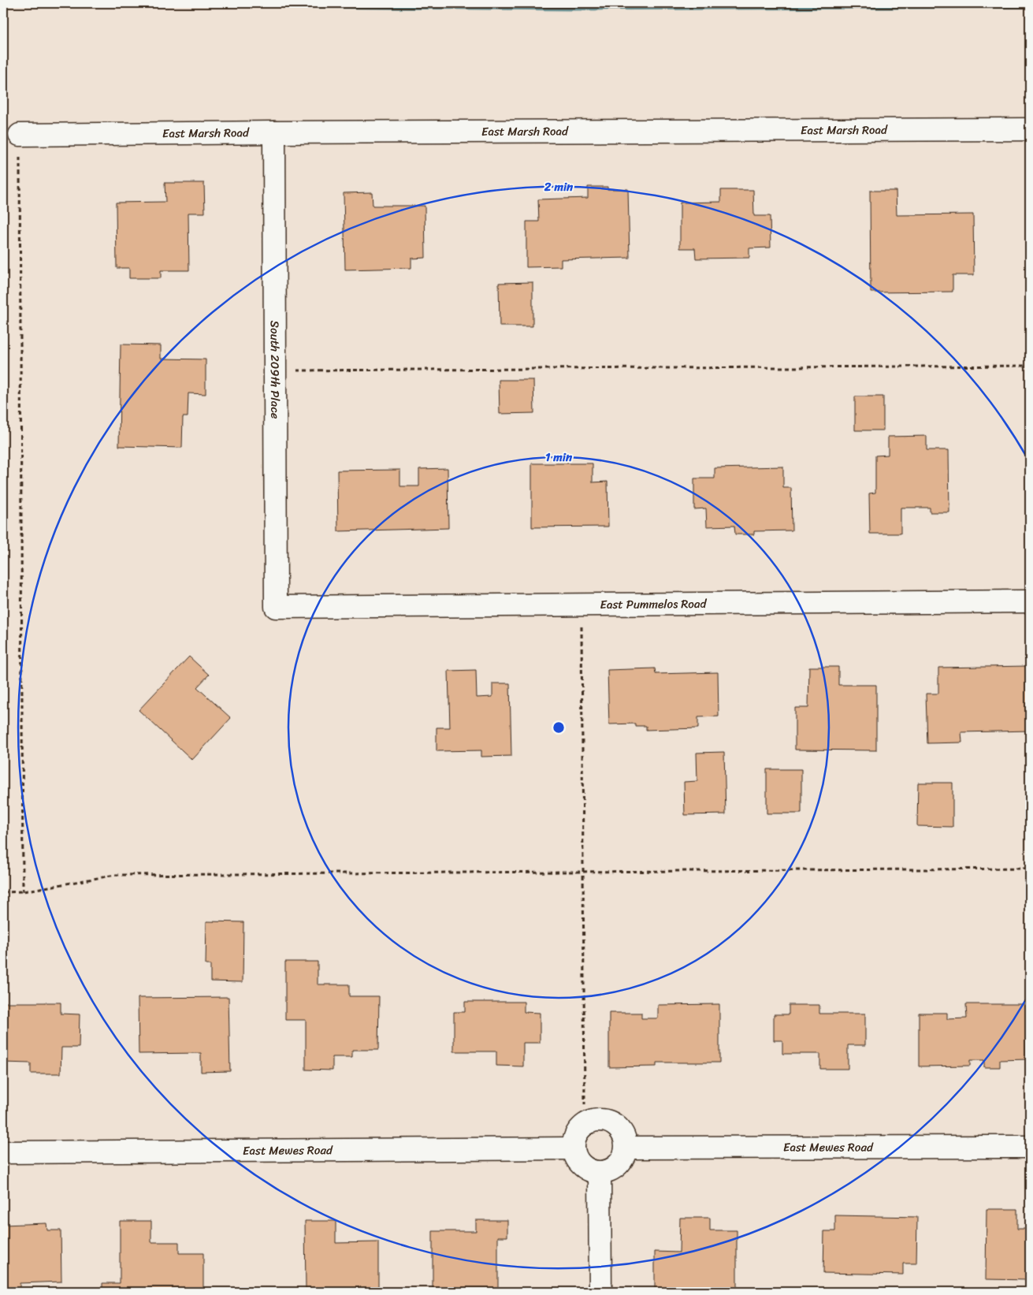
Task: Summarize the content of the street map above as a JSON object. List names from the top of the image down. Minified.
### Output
{"streets":{"street":["East Marsh Road","South 209th Place","East Pummelos Road","East Mewes Road"]},"crossings":[["East Marsh Road","South 209th Place"],["South 209th Place","East Pummelos Road"]],"rings":["2 min","1 min"]}
